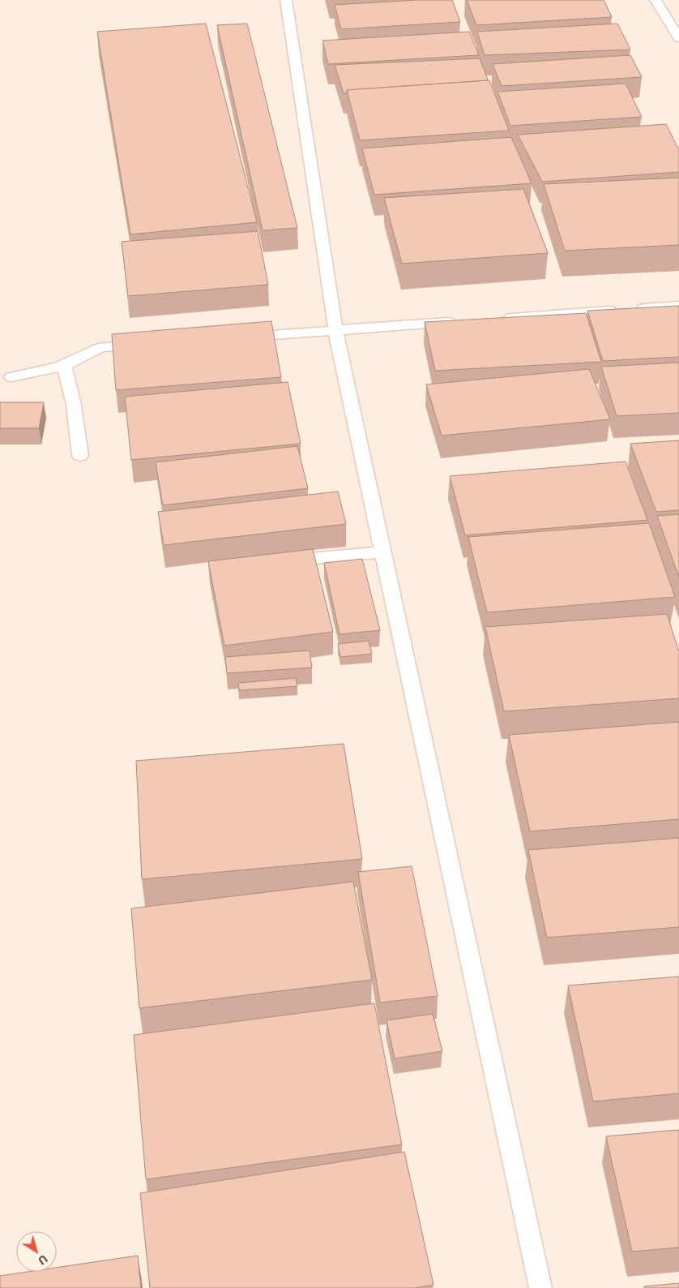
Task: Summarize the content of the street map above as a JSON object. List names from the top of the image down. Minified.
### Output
{"north":"bottom right"}
